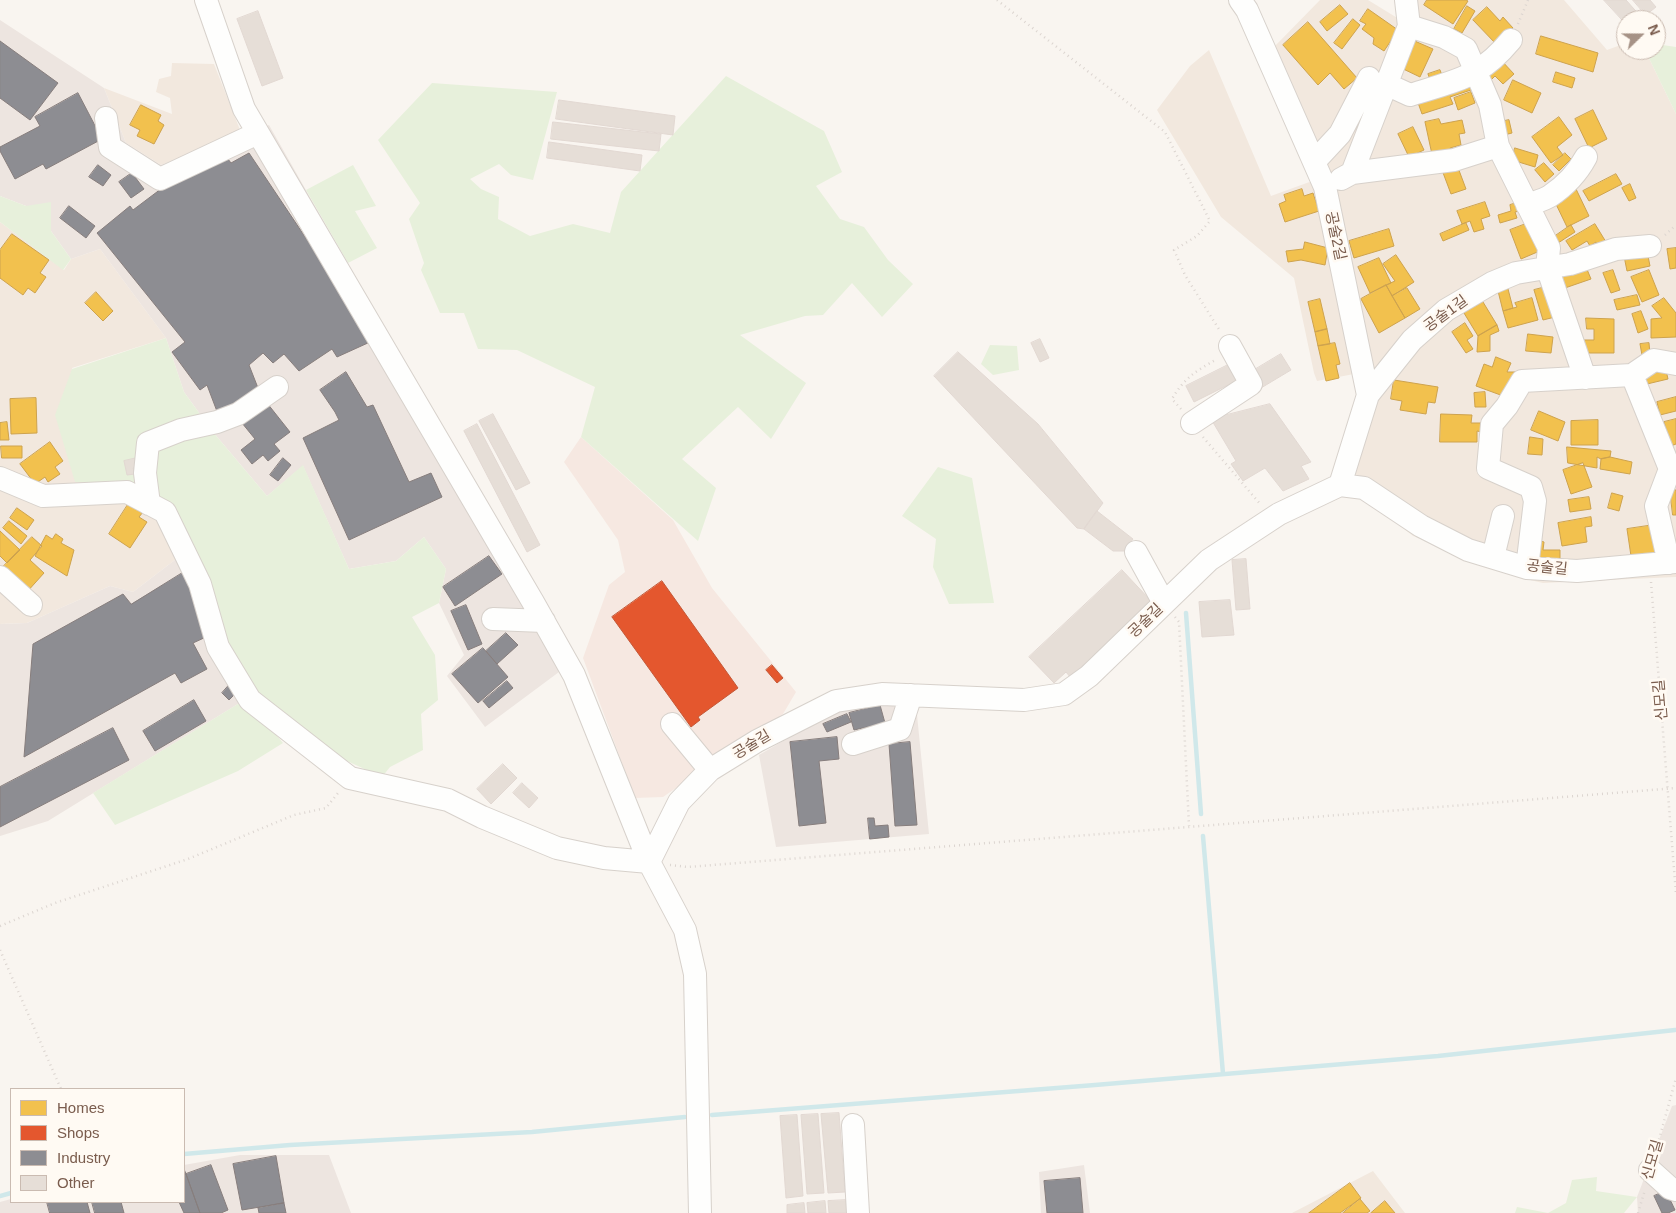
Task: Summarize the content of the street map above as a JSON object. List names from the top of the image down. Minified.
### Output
{"streets":{"street":["공술2길","공술1길","공술길"],"path":["신모길"]},"crossings":[["공술2길","공술1길"],["공술2길","공술길"],["공술길","신모길"]],"legend":["Homes","Shops","Industry","Other"],"north":"right"}
